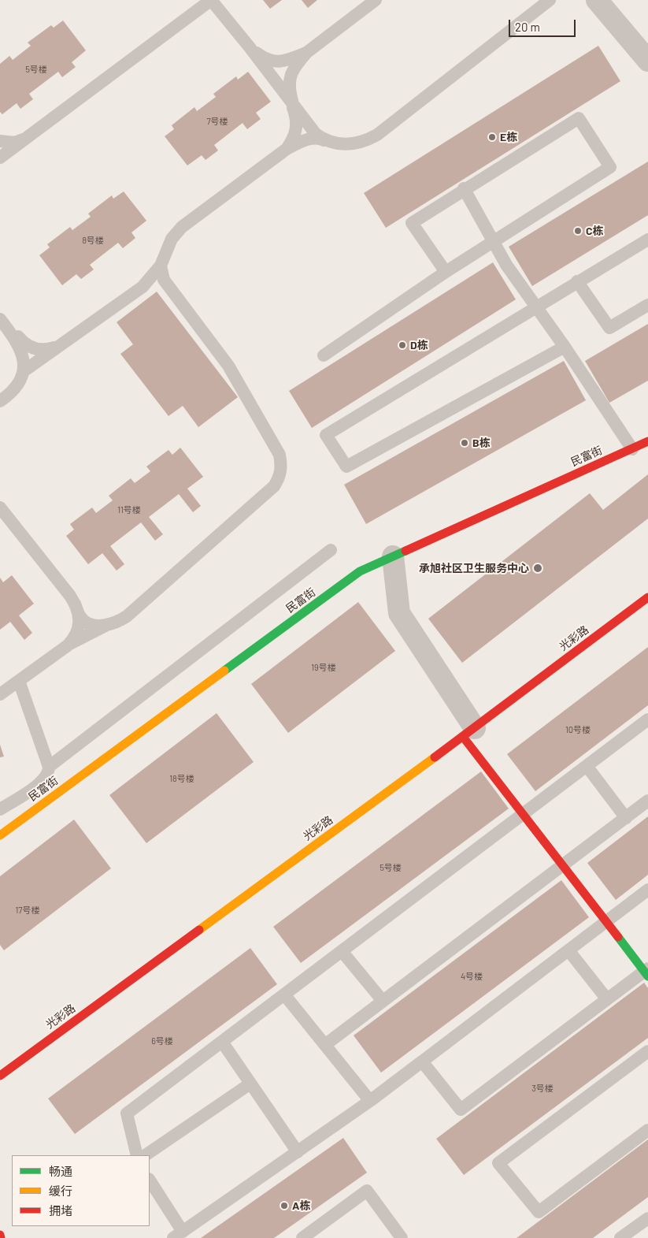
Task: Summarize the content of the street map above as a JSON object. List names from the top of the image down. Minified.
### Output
{"streets":{"street":["民富街","光彩路"]},"places":["E栋","C栋","D栋","B栋","承旭社区卫生服务中心","A栋"],"house_numbers":["5号楼","7号楼","8号楼","11号楼","19号楼","10号楼","18号楼","5号楼","17号楼","4号楼","6号楼","3号楼"],"legend":["畅通","缓行","拥堵"],"scale_bar":"20 m"}
